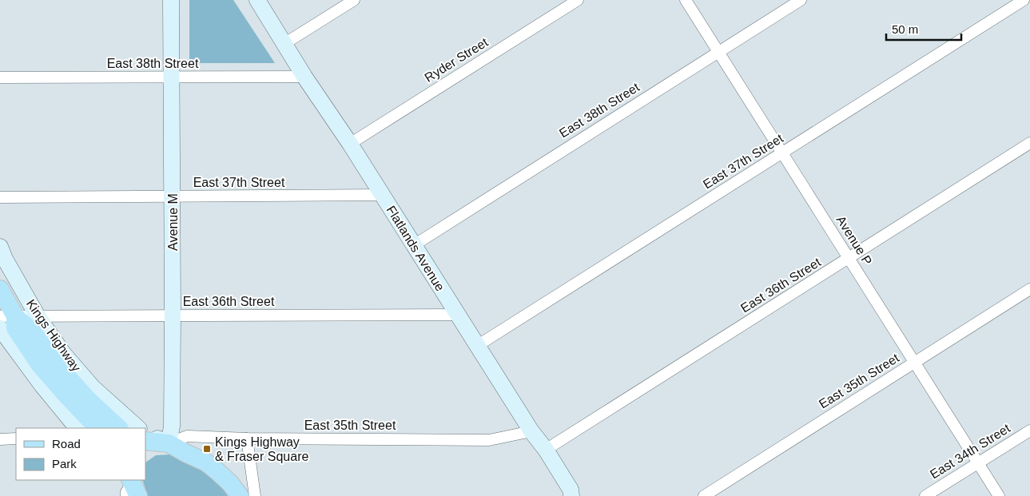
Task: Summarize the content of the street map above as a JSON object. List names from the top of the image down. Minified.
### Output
{"streets":{"main road":["Avenue M","Flatlands Avenue","Kings Highway"],"street":["Ryder Street","East 38th Street","East 37th Street","Avenue P","East 36th Street","East 35th Street","East 34th Street"]},"crossings":[["Ryder Street","Flatlands Avenue"],["East 38th Street","Avenue M"],["East 38th Street","Avenue P"],["East 38th Street","Flatlands Avenue"],["East 37th Street","Avenue M"],["East 37th Street","Avenue P"],["East 37th Street","Flatlands Avenue"],["Avenue M","East 36th Street"],["Avenue M","East 35th Street"],["Avenue P","East 36th Street"],["Avenue P","East 35th Street"],["Avenue P","East 34th Street"],["Flatlands Avenue","East 36th Street"],["Flatlands Avenue","East 35th Street"],["East 36th Street","Kings Highway"]],"places":{"transit":["Kings Highway & Fraser Square"]},"legend":["Road","Park"],"scale_bar":"50 m"}
